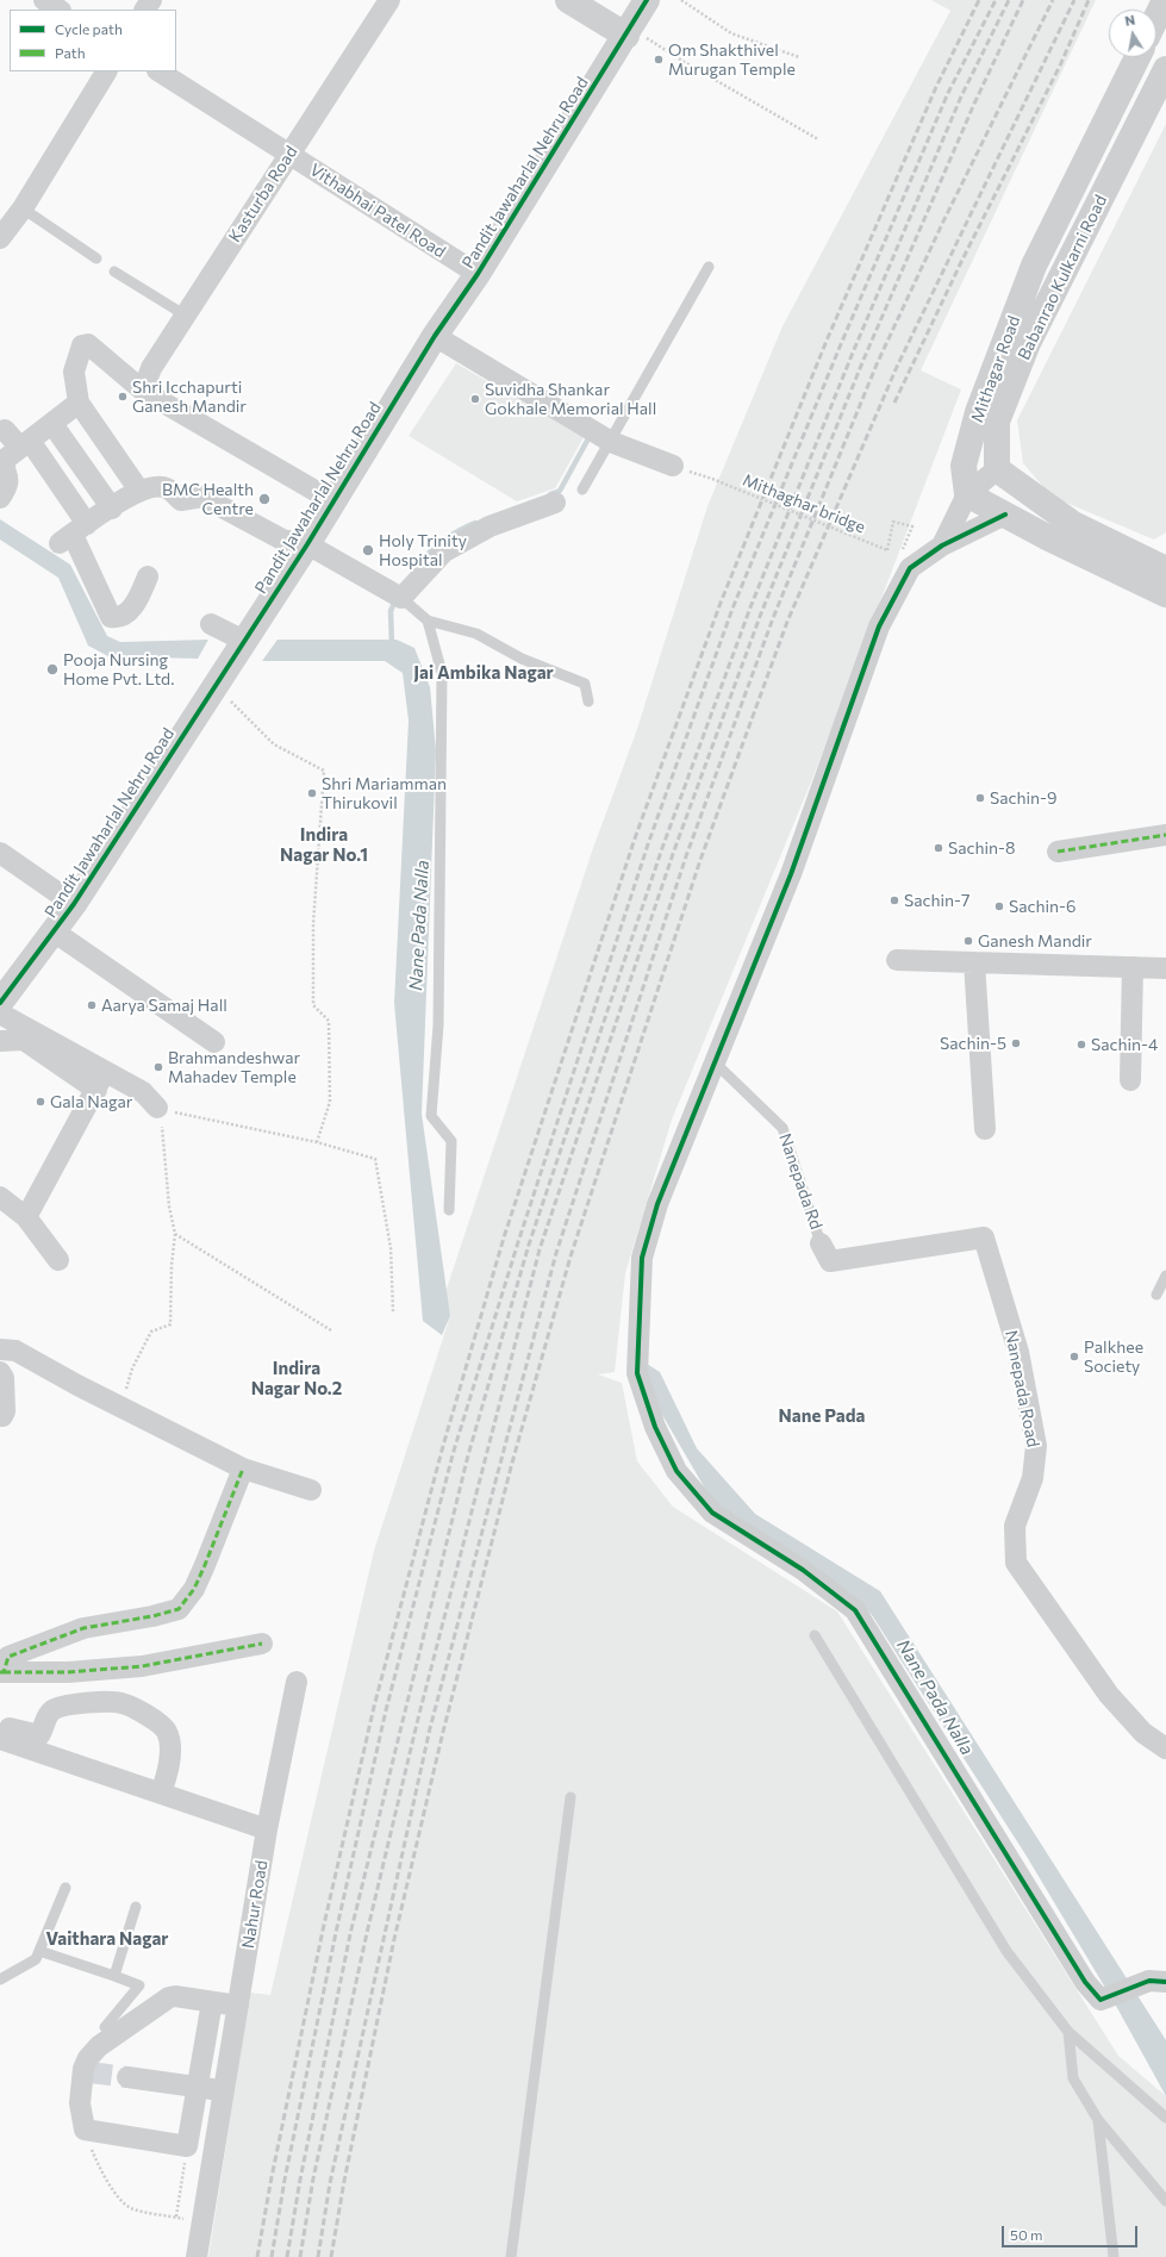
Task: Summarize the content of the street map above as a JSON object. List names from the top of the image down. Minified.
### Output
{"streets":{"street":["Pandit Jawaharlal Nehru Road","Kasturba Road","Vithabhai Patel Road","Babanrao Kulkarni Road","Mithagar Road","Nanepada Road","Nahur Road"],"lane":["Nanepada Rd"],"path":["Mithaghar bridge"]},"crossings":[["Pandit Jawaharlal Nehru Road","Vithabhai Patel Road"],["Kasturba Road","Vithabhai Patel Road"],["Nanepada Rd","Nanepada Road"]],"districts":["Jai Ambika Nagar","Indira Nagar No.1","Indira Nagar No.2","Nane Pada","Vaithara Nagar"],"water":["Nane Pada Nalla"],"places":["Om Shakthivel Murugan Temple","Shri Icchapurti Ganesh Mandir","Suvidha Shankar Gokhale Memorial Hall","BMC Health Centre","Holy Trinity Hospital","Pooja Nursing Home Pvt. Ltd.","Shri Mariamman Thirukovil","Sachin-9","Sachin-8","Sachin-7","Sachin-6","Ganesh Mandir","Aarya Samaj Hall","Sachin-5","Sachin-4","Brahmandeshwar Mahadev Temple","Gala Nagar","Palkhee Society"],"legend":["Cycle path","Path"],"scale_bar":"50 m","north":"top"}
